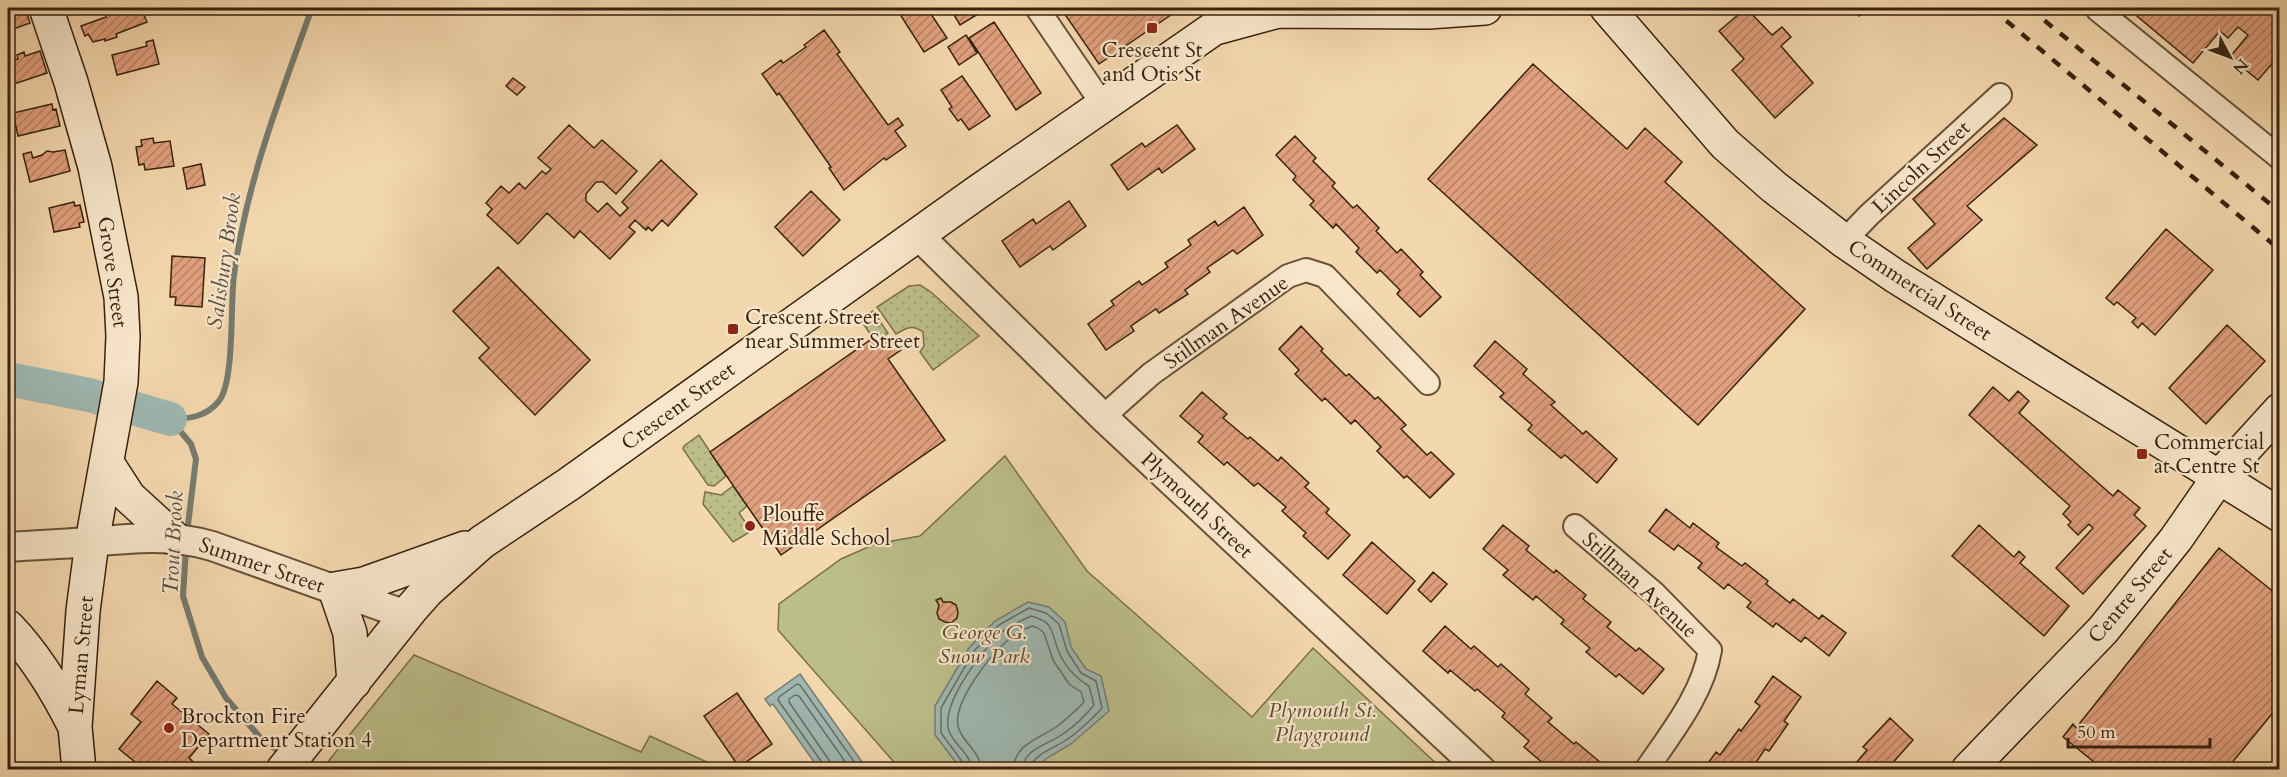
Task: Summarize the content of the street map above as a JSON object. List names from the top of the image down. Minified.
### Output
{"streets":{"main road":["Grove Street","Commercial Street","Crescent Street","Centre Street","Lyman Street"],"street":["Lincoln Street","Stillman Avenue","Plymouth Street","Summer Street"]},"crossings":[["Lincoln Street","Commercial Street"],["Grove Street","Summer Street"],["Grove Street","Lyman Street"],["Commercial Street","Centre Street"],["Stillman Avenue","Plymouth Street"],["Crescent Street","Plymouth Street"],["Crescent Street","Summer Street"],["Summer Street","Lyman Street"]],"water":["Salisbury Brook","Trout Brook"],"parks":["George G. Snow Park","Plymouth St. Playground"],"places":{"transit":["Crescent St and Otis St","Crescent Street near Summer Street","Commercial at Centre St"],"other":["Plouffe Middle School","Brockton Fire Department Station 4"]},"scale_bar":"50 m","north":"bottom right"}
